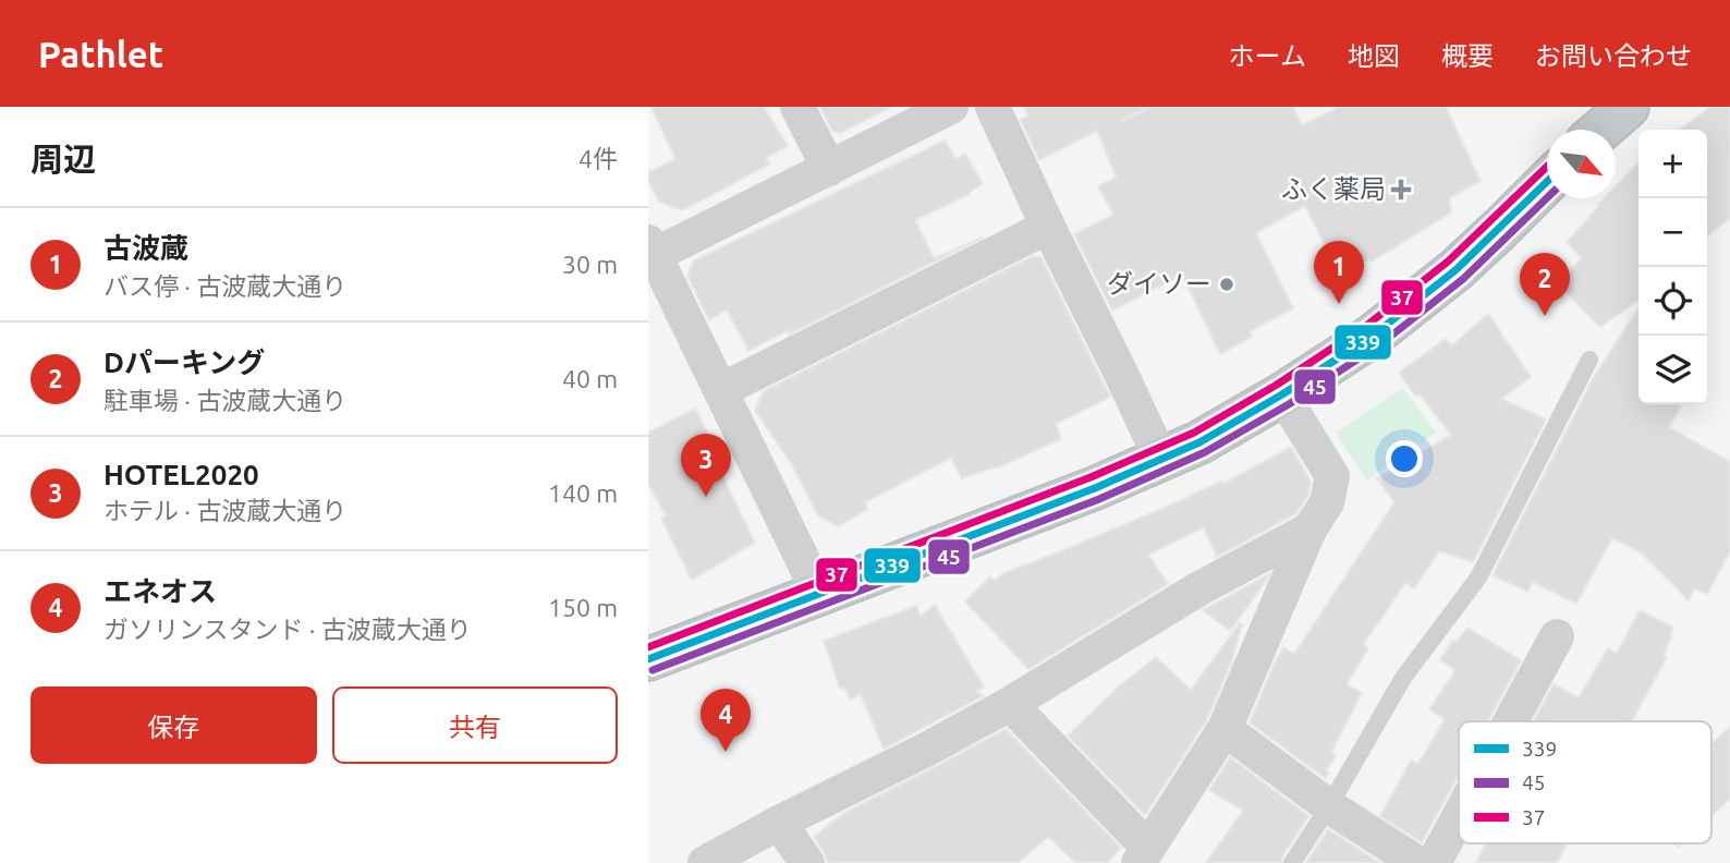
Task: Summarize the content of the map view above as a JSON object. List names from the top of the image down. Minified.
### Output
{"places":{"health":["ふく薬局"],"other":["ダイソー"]},"lines":["transit line 37","transit line 339","transit line 45"],"legend":["339","45","37"],"north":"bottom right","page":{"header":"Pathlet","nav":["ホーム","地図","概要","お問い合わせ"],"heading":["周辺","4件"],"map_buttons":["+","−"],"list":[{"mark":"1","name":"古波蔵","note":"バス停 · 古波蔵大通り","value":"30 m"},{"mark":"2","name":"Dパーキング","note":"駐車場 · 古波蔵大通り","value":"40 m"},{"mark":"3","name":"HOTEL2020","note":"ホテル · 古波蔵大通り","value":"140 m"},{"mark":"4","name":"エネオス","note":"ガソリンスタンド · 古波蔵大通り","value":"150 m"}],"pins":["1","2","3","4"],"buttons":["保存","共有"]}}
